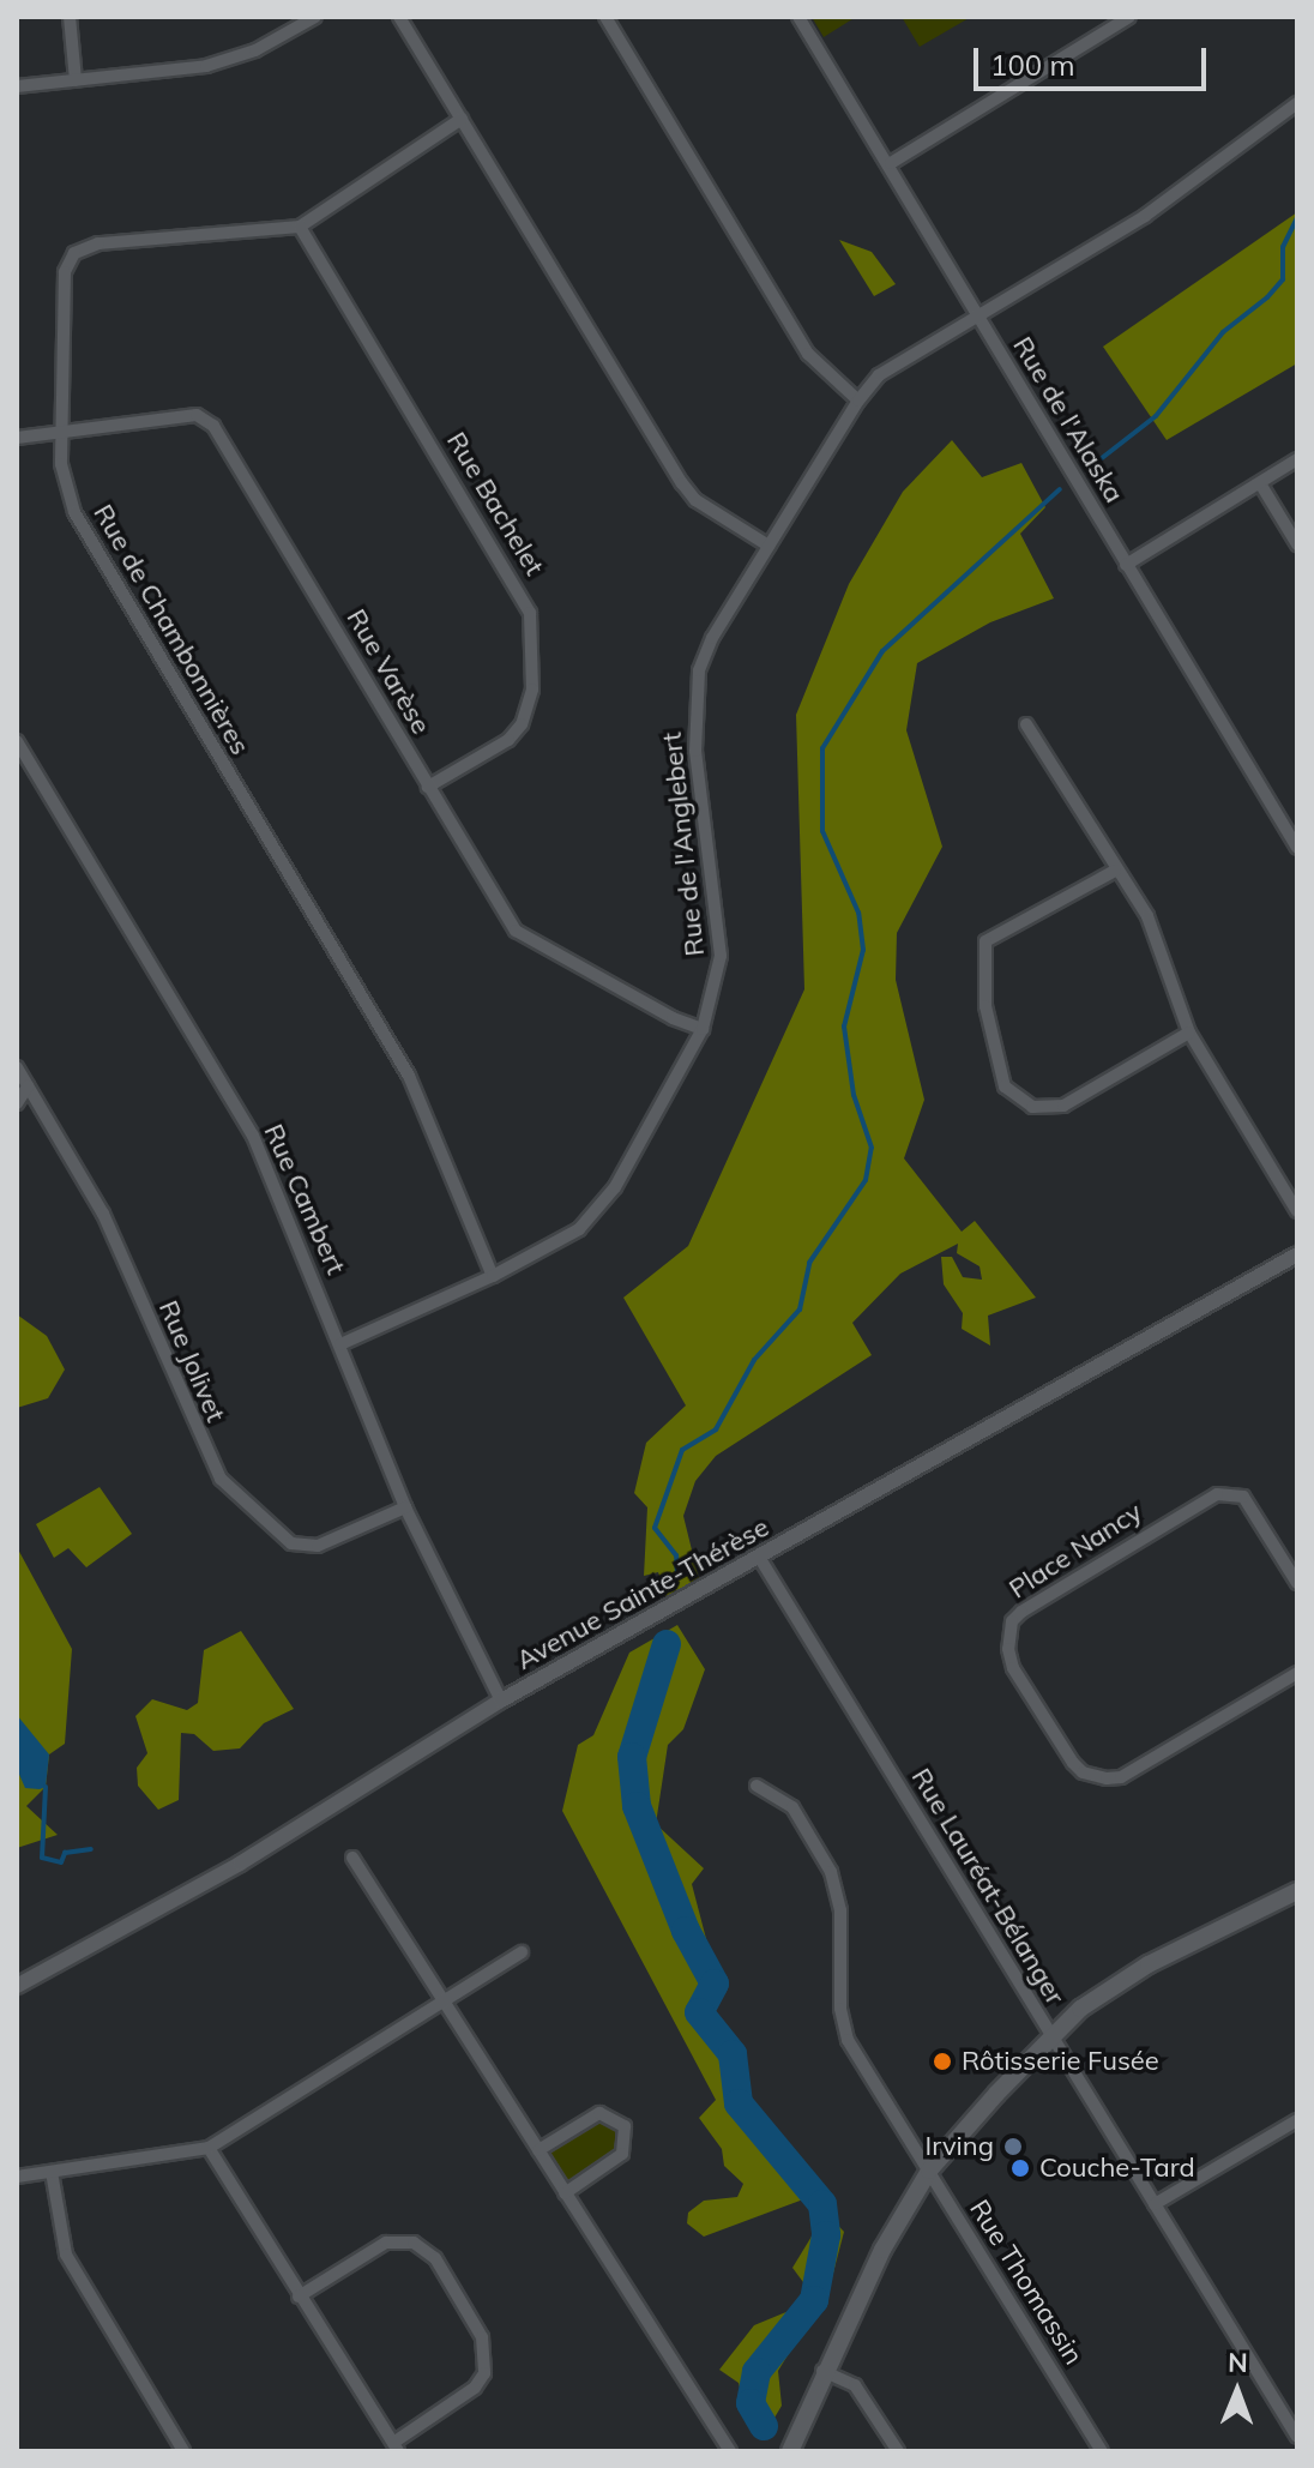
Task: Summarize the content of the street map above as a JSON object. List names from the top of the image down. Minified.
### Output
{"streets":{"street":["Rue de l'Alaska","Rue Bachelet","Rue de Chambonnières","Rue Varèse","Rue de l'Anglebert","Rue Cambert","Rue Jolivet","Place Nancy","Avenue Sainte-Thérèse","Rue Lauréat-Bélanger","Rue Thomassin"]},"crossings":[["Rue de l'Alaska","Rue de l'Anglebert"],["Rue Bachelet","Rue de Chambonnières"],["Rue Bachelet","Rue Varèse"],["Rue de Chambonnières","Rue Varèse"],["Rue de Chambonnières","Rue de l'Anglebert"],["Rue Varèse","Rue de l'Anglebert"],["Rue de l'Anglebert","Rue Cambert"],["Rue Cambert","Rue Jolivet"],["Rue Cambert","Avenue Sainte-Thérèse"],["Avenue Sainte-Thérèse","Rue Lauréat-Bélanger"]],"places":["Rôtisserie Fusée","Irving","Couche-Tard"],"scale_bar":"100 m","north":"top"}
